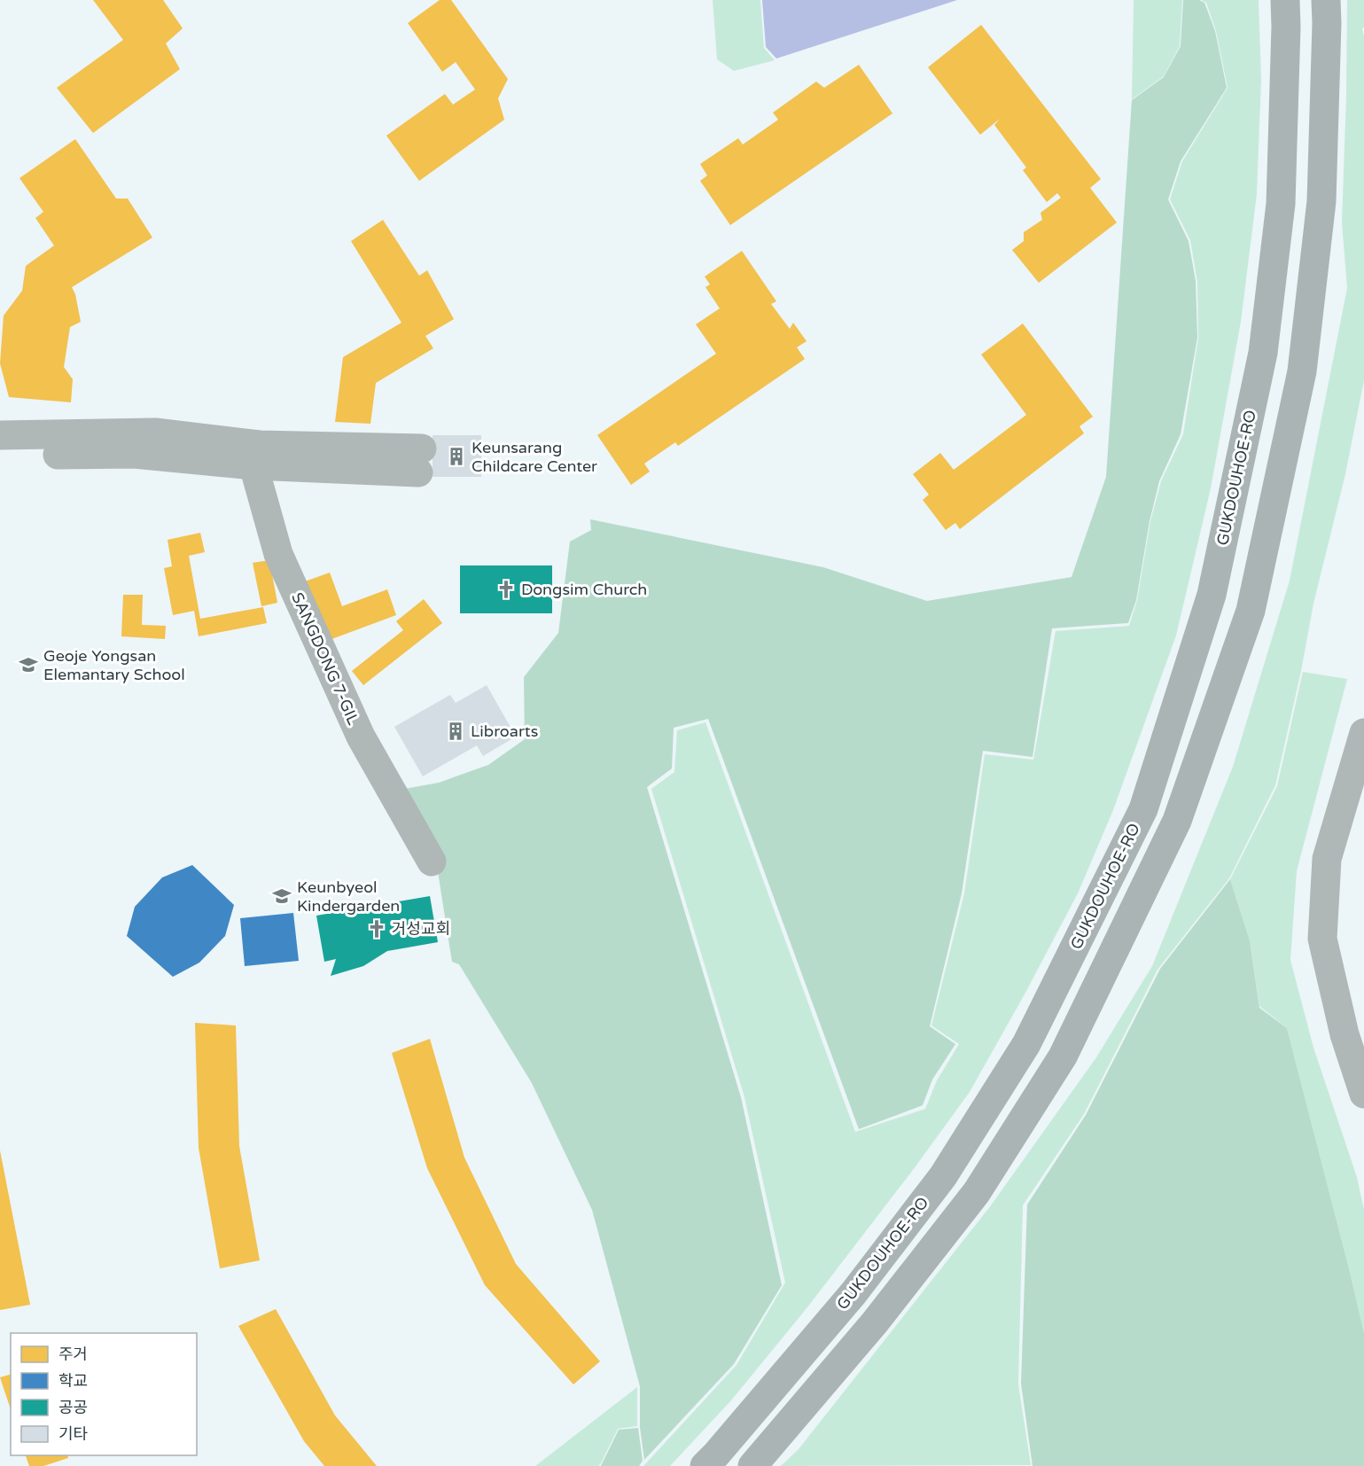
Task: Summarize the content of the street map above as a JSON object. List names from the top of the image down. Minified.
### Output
{"streets":{"highway":["GUKDOUHOE-RO"],"street":["SANGDONG 7-GIL"]},"places":{"building":["Keunsarang Childcare Center","Libroarts"],"church":["Dongsim Church","거성교회"],"school or university":["Geoje Yongsan Elemantary School","Keunbyeol Kindergarden"]},"legend":["주거","학교","공공","기타"]}
